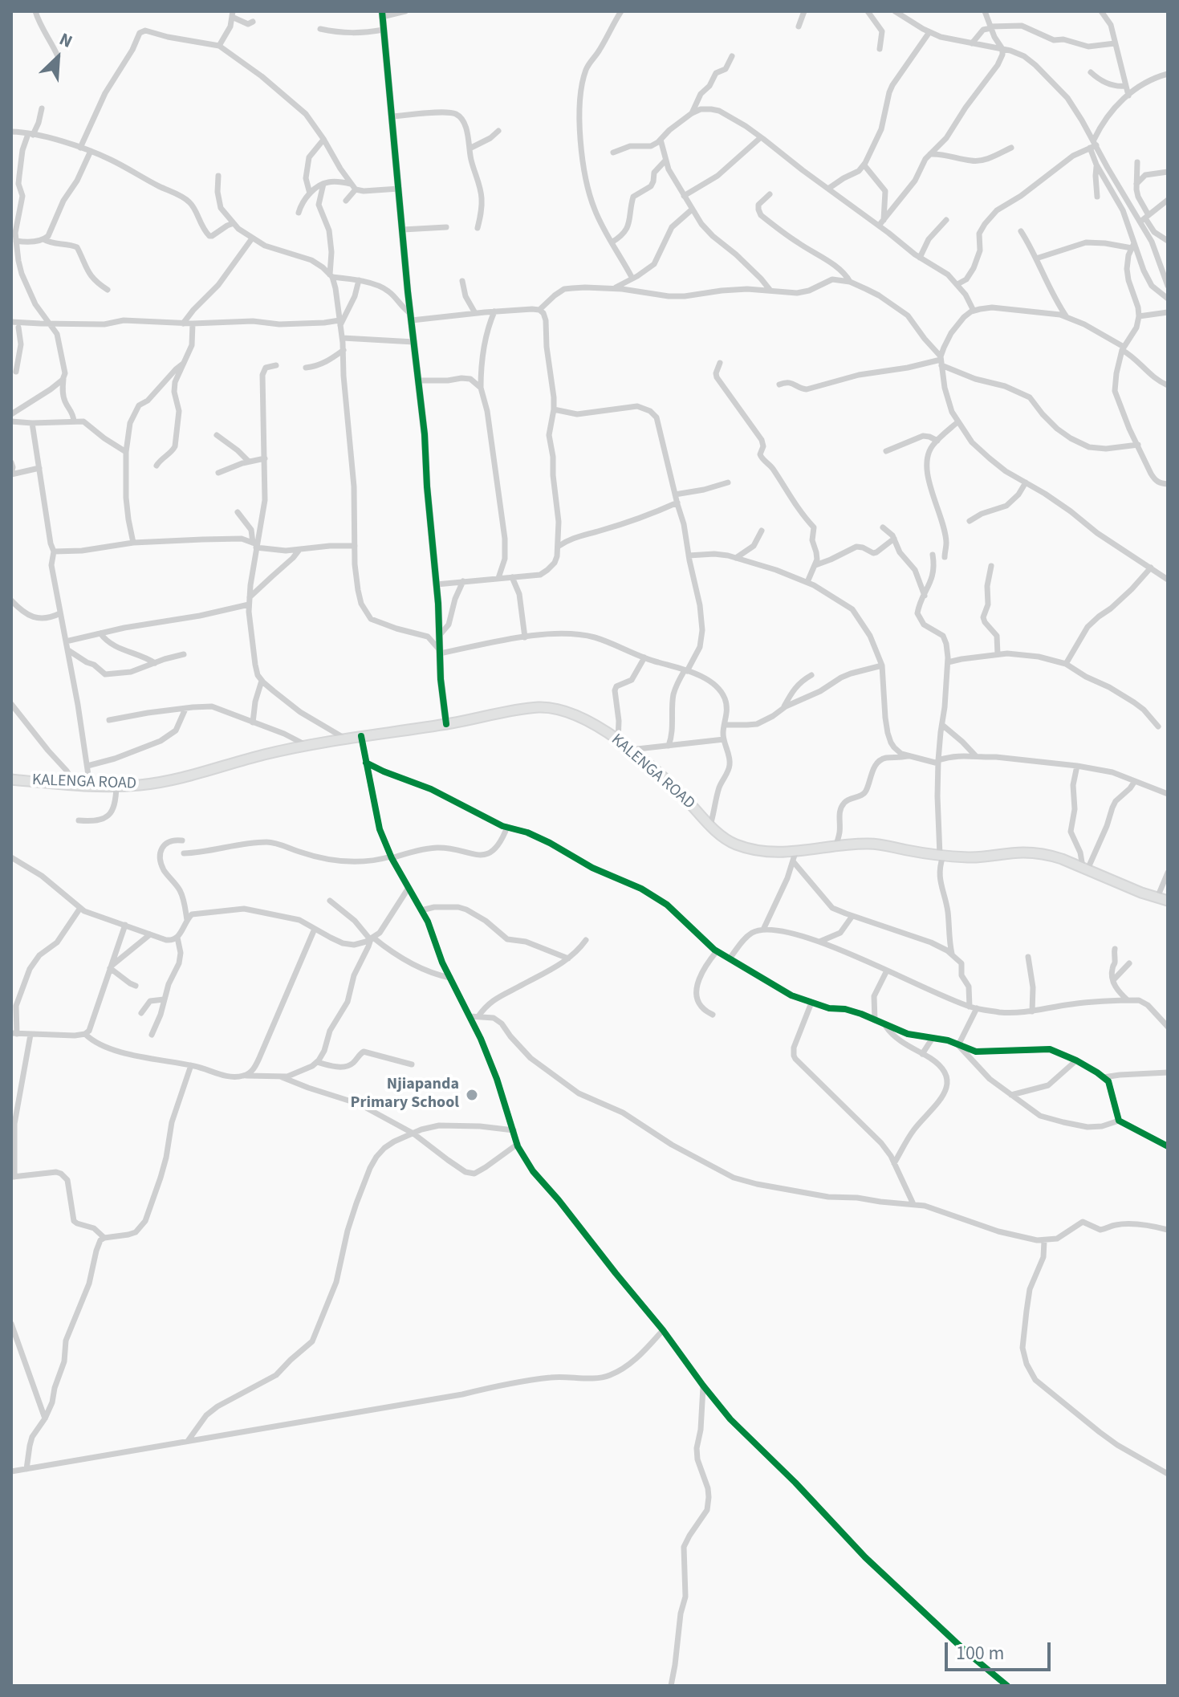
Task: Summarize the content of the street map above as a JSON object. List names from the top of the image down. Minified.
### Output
{"streets":{"main road":["KALENGA ROAD"]},"places":["Njiapanda Primary School"],"scale_bar":"100 m","north":"top right"}
